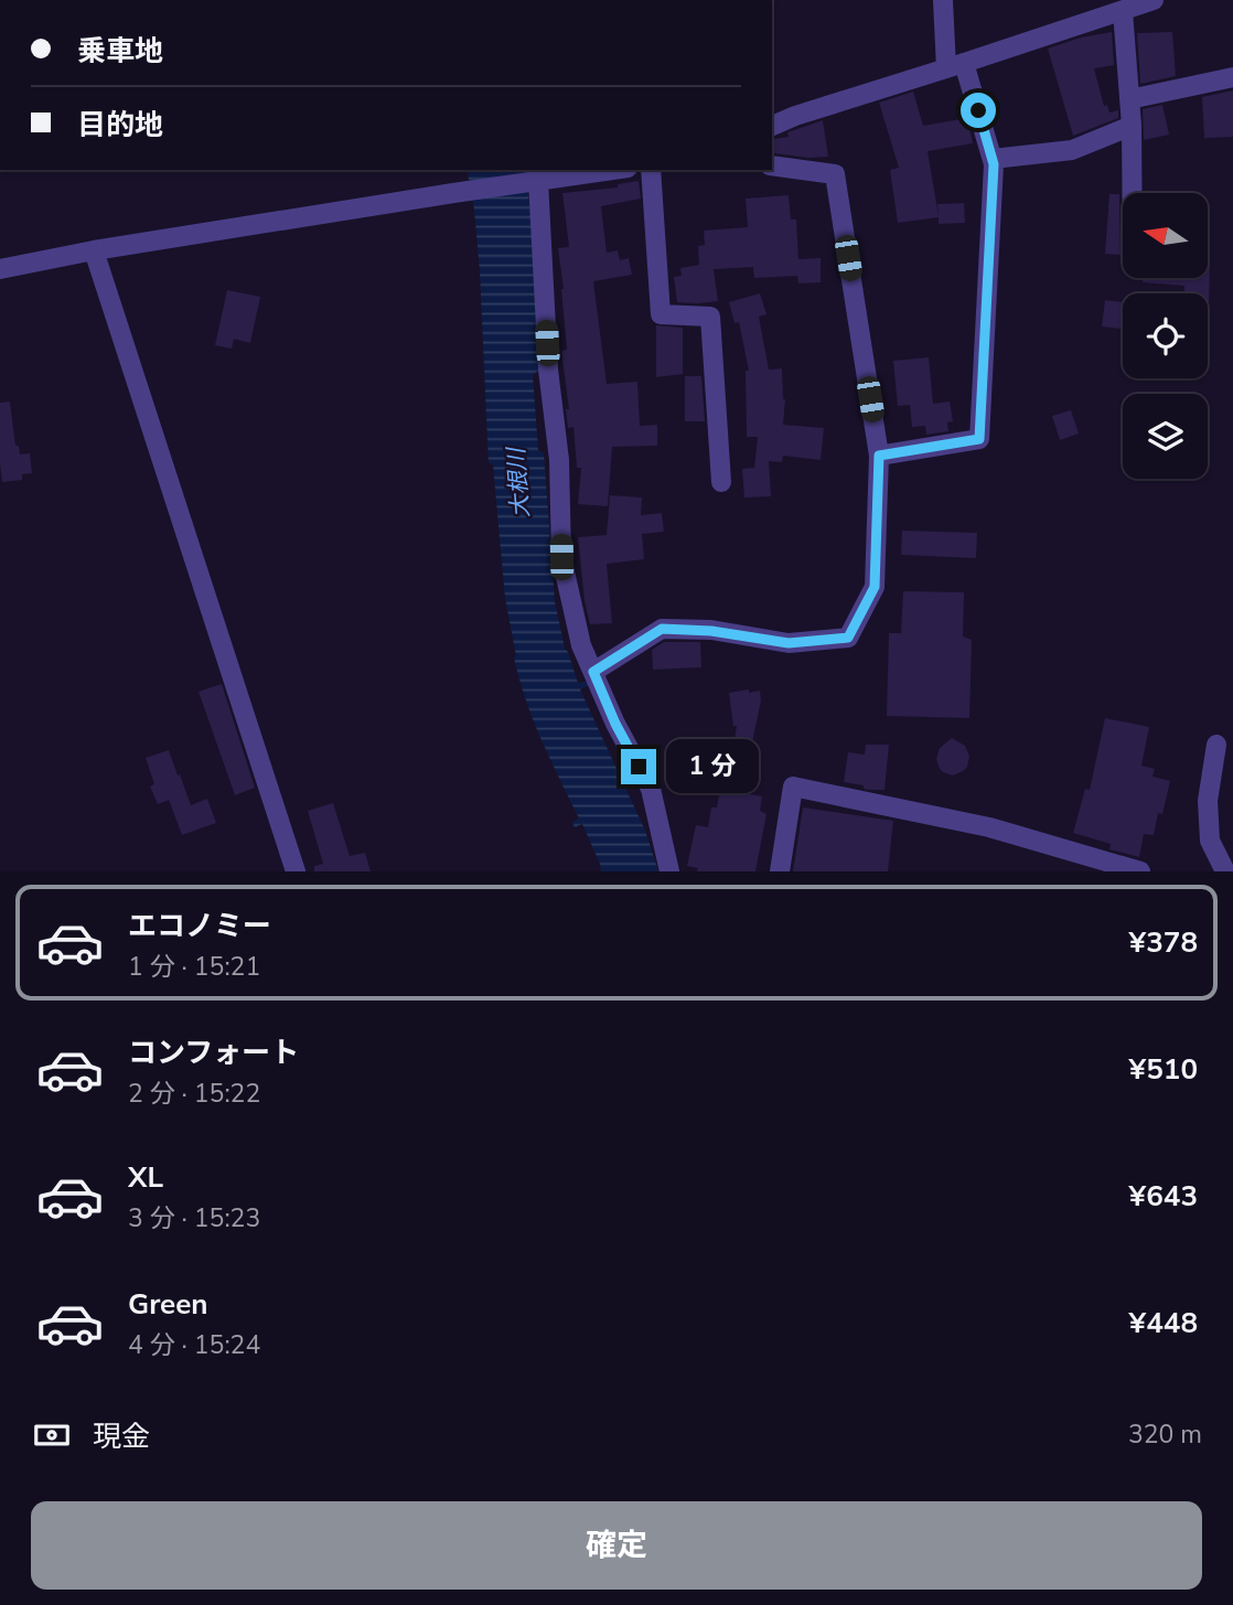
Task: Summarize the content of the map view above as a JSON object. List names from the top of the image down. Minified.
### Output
{"water":["大根川"],"north":"left","page":{"banner":["乗車地","目的地"],"bubble":"1 分","list":[{"name":"エコノミー","note":"1 分 · 15:21","value":"¥378"},{"name":"コンフォート","note":"2 分 · 15:22","value":"¥510"},{"name":"XL","note":"3 分 · 15:23","value":"¥643"},{"name":"Green","note":"4 分 · 15:24","value":"¥448"}],"pay":["現金","320 m"],"buttons":"確定"}}
